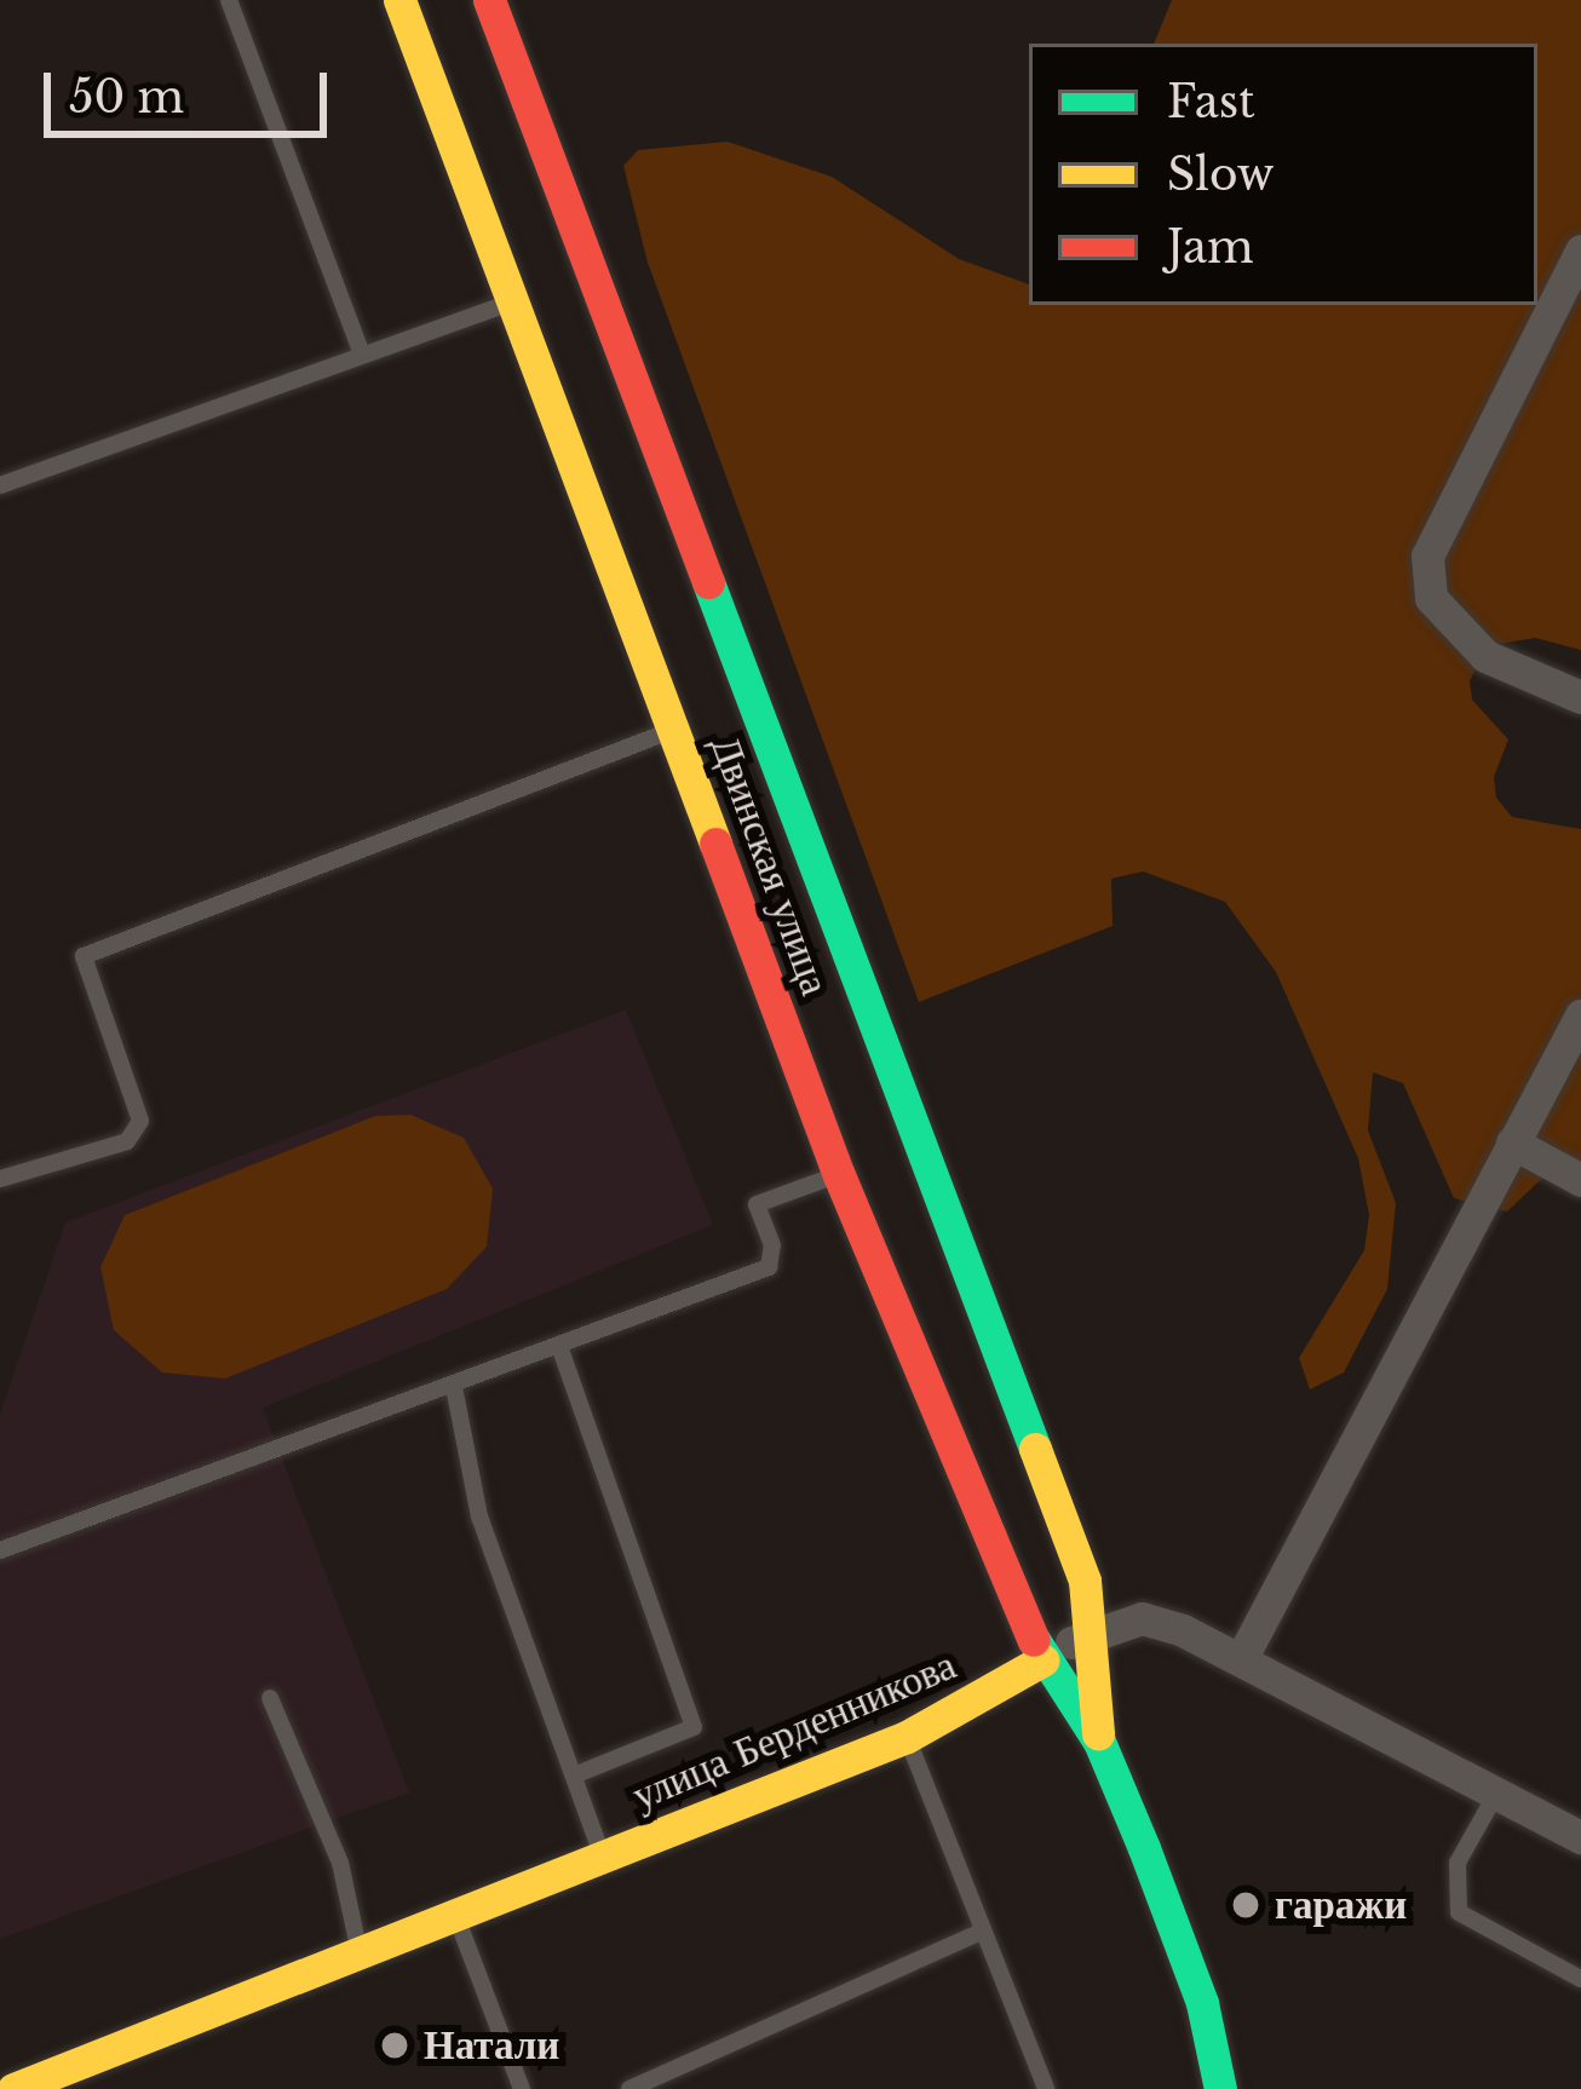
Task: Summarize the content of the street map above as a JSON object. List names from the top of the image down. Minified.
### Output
{"streets":{"street":["Двинская улица","улица Берденникова"]},"crossings":[["Двинская улица","улица Берденникова"]],"places":["гаражи","Натали"],"legend":["Fast","Slow","Jam"],"scale_bar":"50 m"}
